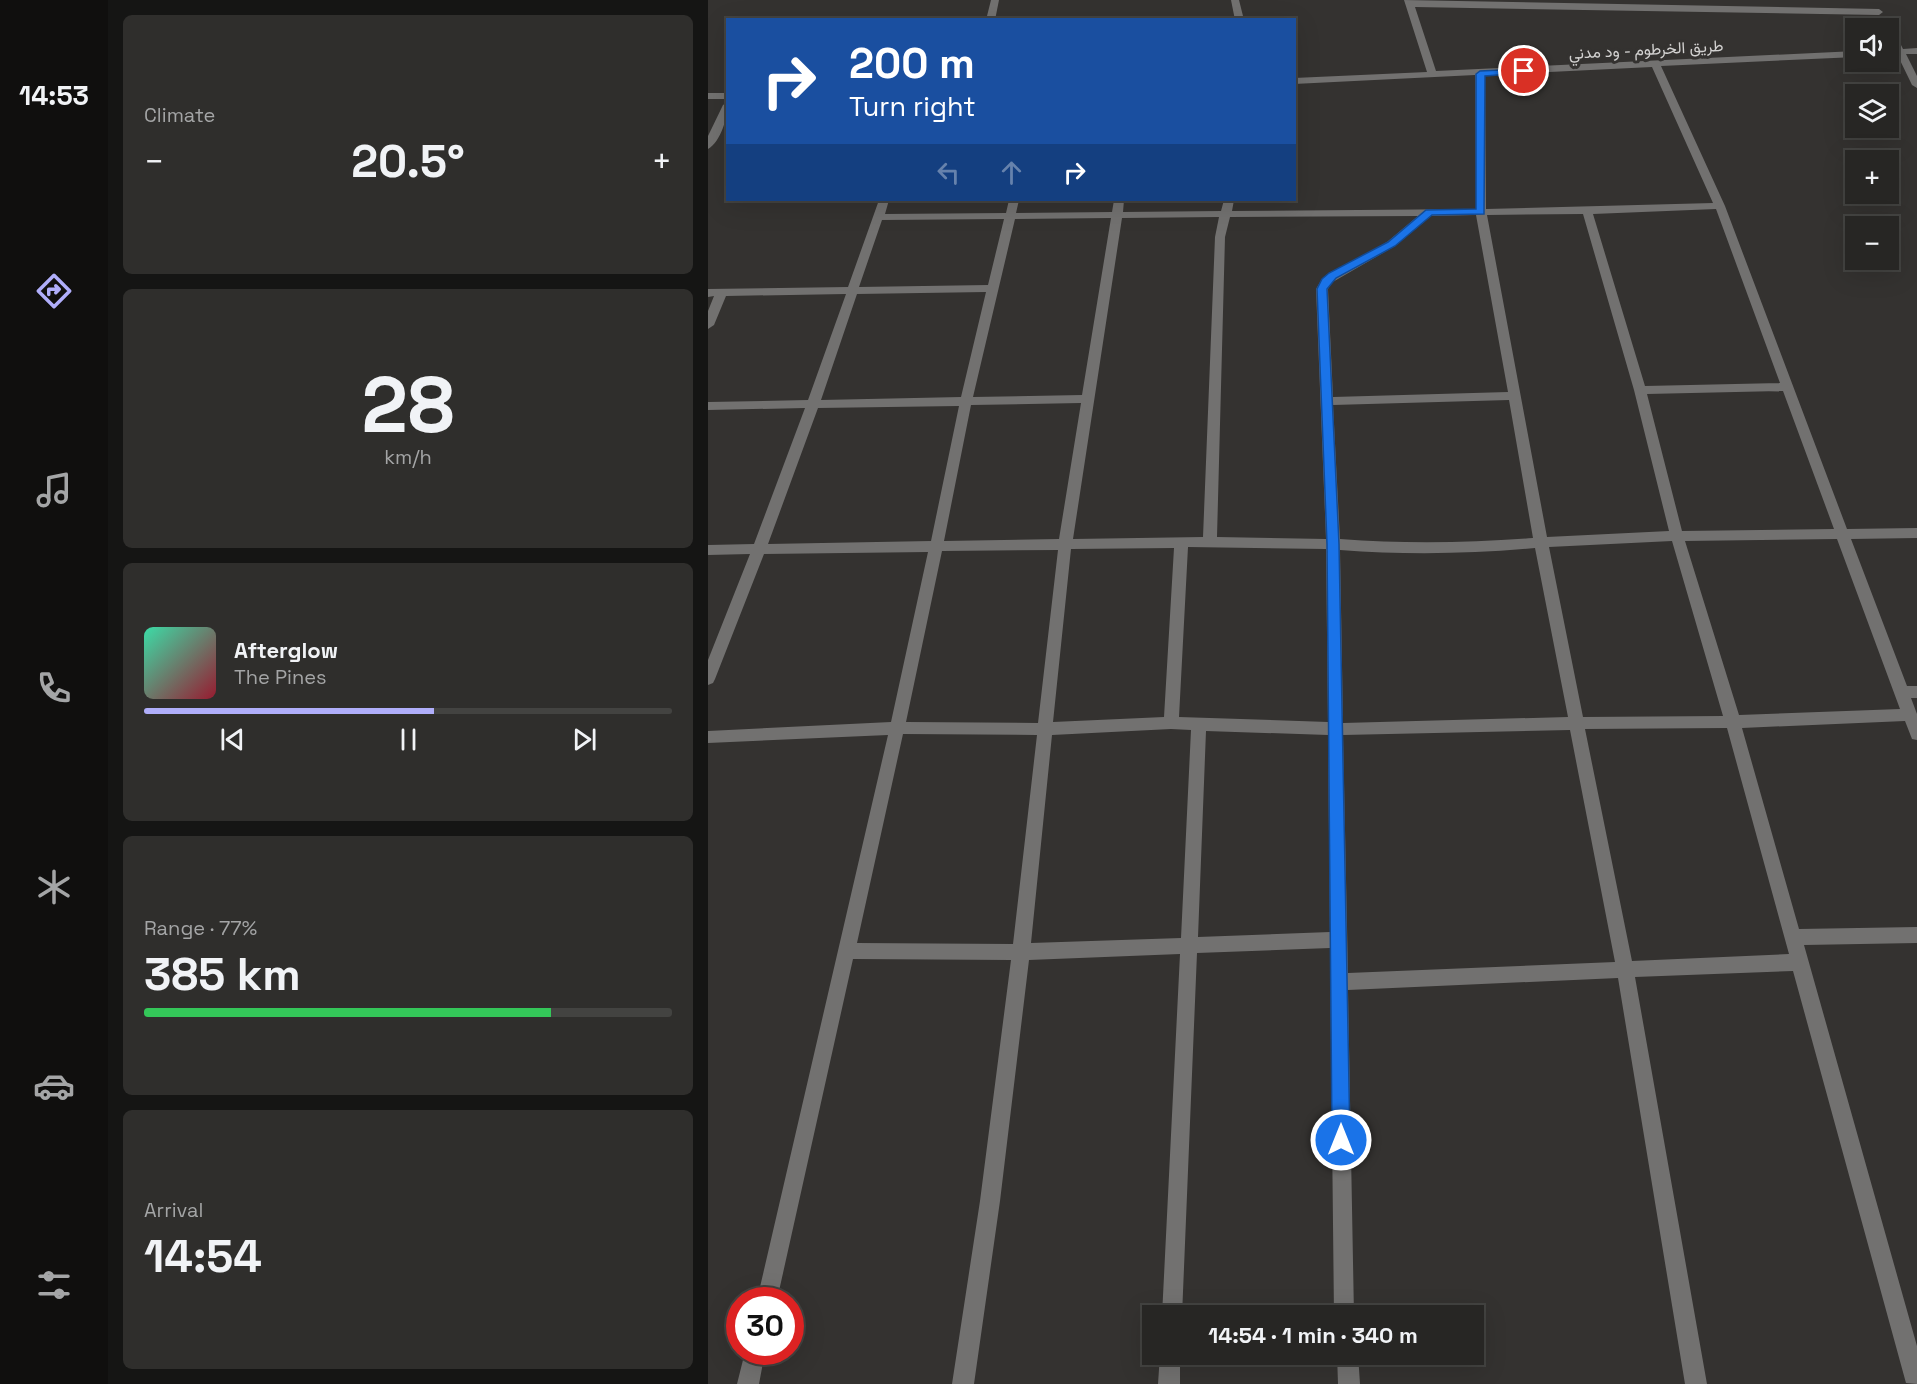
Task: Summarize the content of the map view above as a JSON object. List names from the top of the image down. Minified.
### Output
{"streets":{"street":["طريق الخرطوم - ود مدني"]},"page":{"tabs":"14:53","tile":["Climate",["28","km/h"],["Range · 77%","385 km"],["Arrival","14:54"]],"map_buttons":["+","−"],"turn":["200 m","Turn right"],"heat":["−","20.5°","+"],"song":["Afterglow","The Pines"],"limit":"30","trip":"14:54 · 1 min · 340 m"}}
